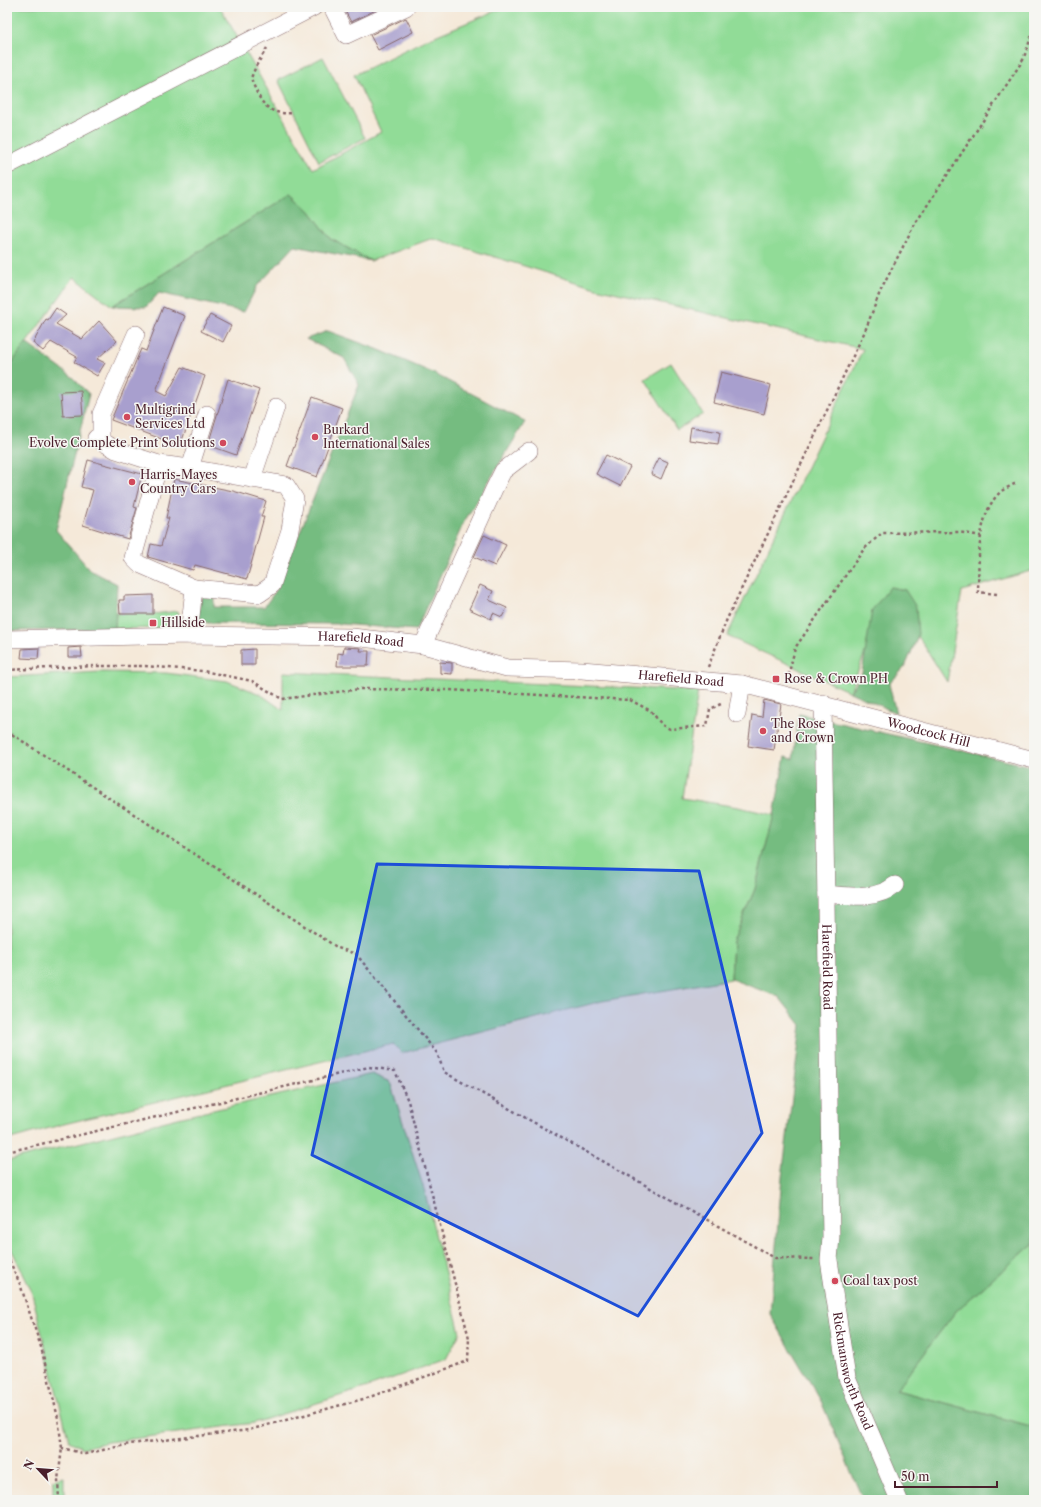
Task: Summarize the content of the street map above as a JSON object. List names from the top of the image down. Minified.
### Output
{"streets":{"street":["Harefield Road","Woodcock Hill","Rickmansworth Road"]},"crossings":[["Harefield Road","Woodcock Hill"],["Harefield Road","Rickmansworth Road"]],"places":{"other":["Multigrind Services Ltd","Burkard International Sales","Evolve Complete Print Solutions","Harris-Mayes Country Cars","The Rose and Crown","Coal tax post"],"transit":["Hillside","Rose & Crown PH"]},"scale_bar":"50 m","north":"top left"}
